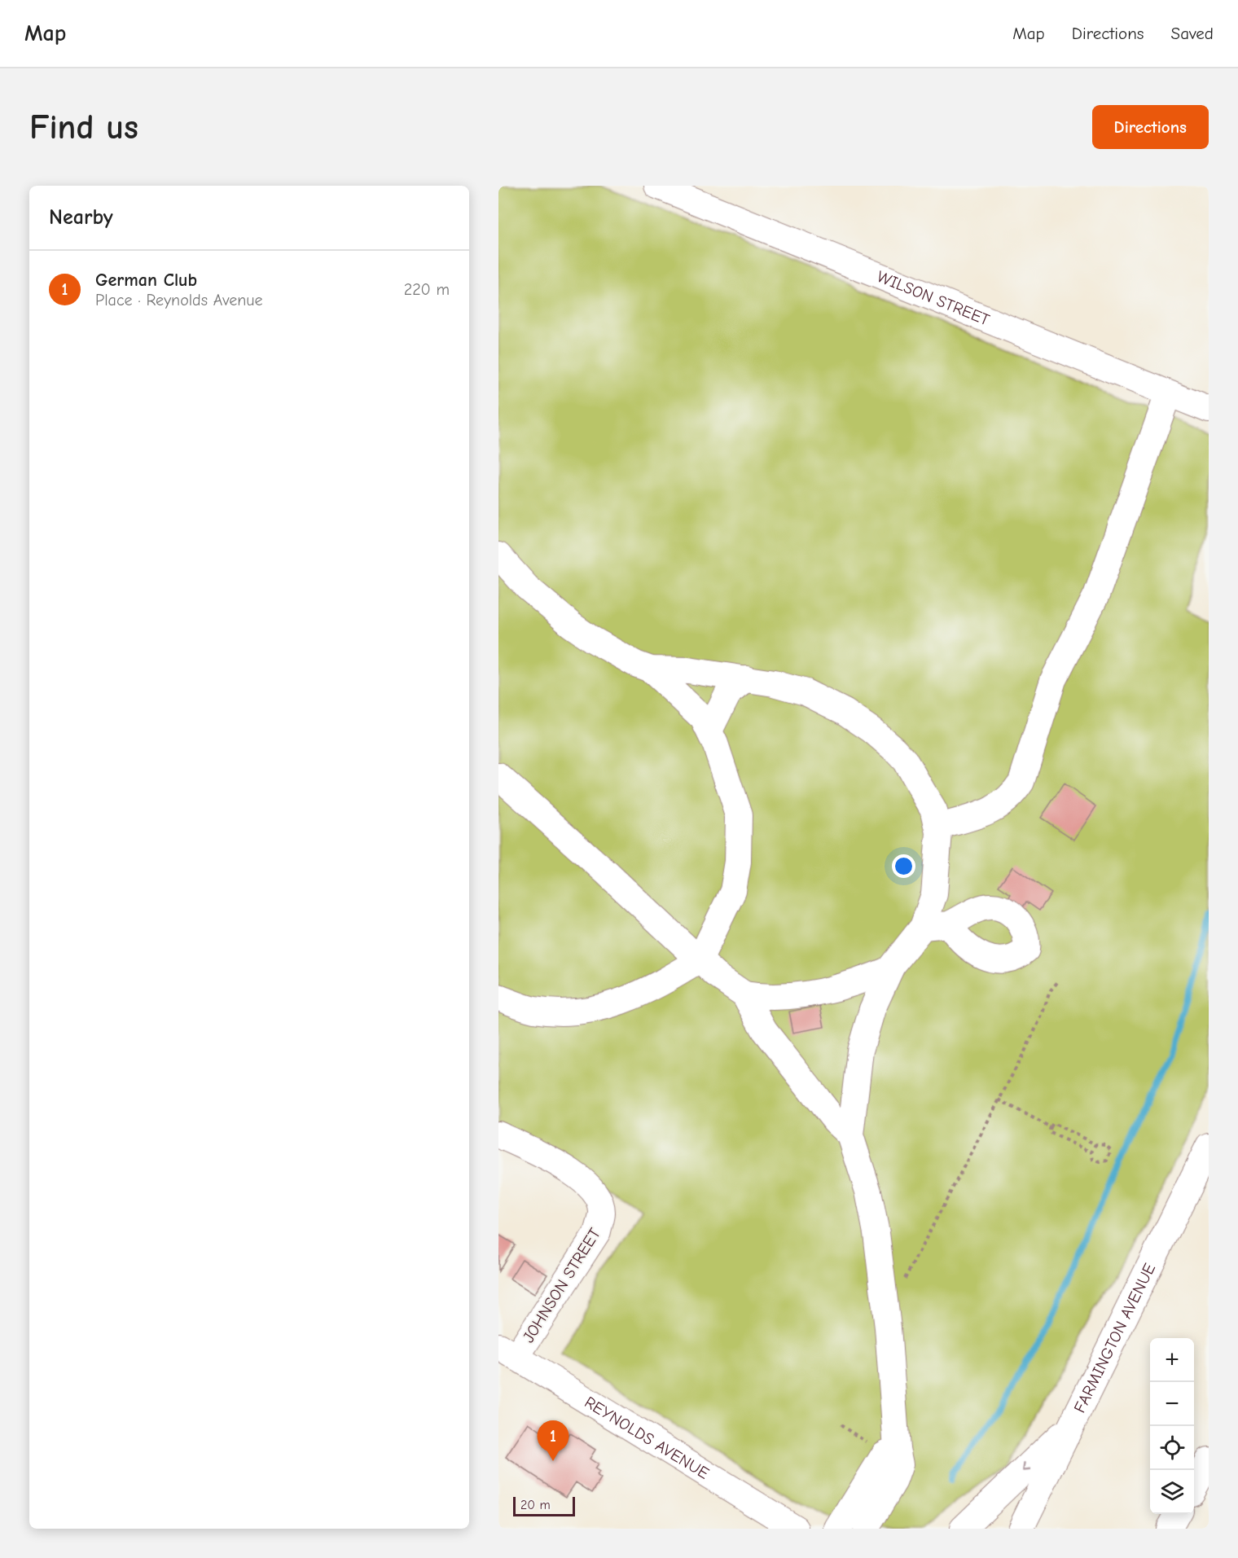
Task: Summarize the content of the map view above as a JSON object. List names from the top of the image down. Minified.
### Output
{"streets":{"street":["WILSON STREET","JOHNSON STREET","FARMINGTON AVENUE","REYNOLDS AVENUE"]},"crossings":[["JOHNSON STREET","REYNOLDS AVENUE"]],"scale_bar":"20 m","page":{"header":"Map","nav":["Map","Directions","Saved"],"buttons":"Directions","title":"Find us","heading":"Nearby","list":[{"mark":"1","name":"German Club","note":"Place · Reynolds Avenue","value":"220 m"}],"map_buttons":["+","−"],"pins":"1","scale":"20 m"}}
